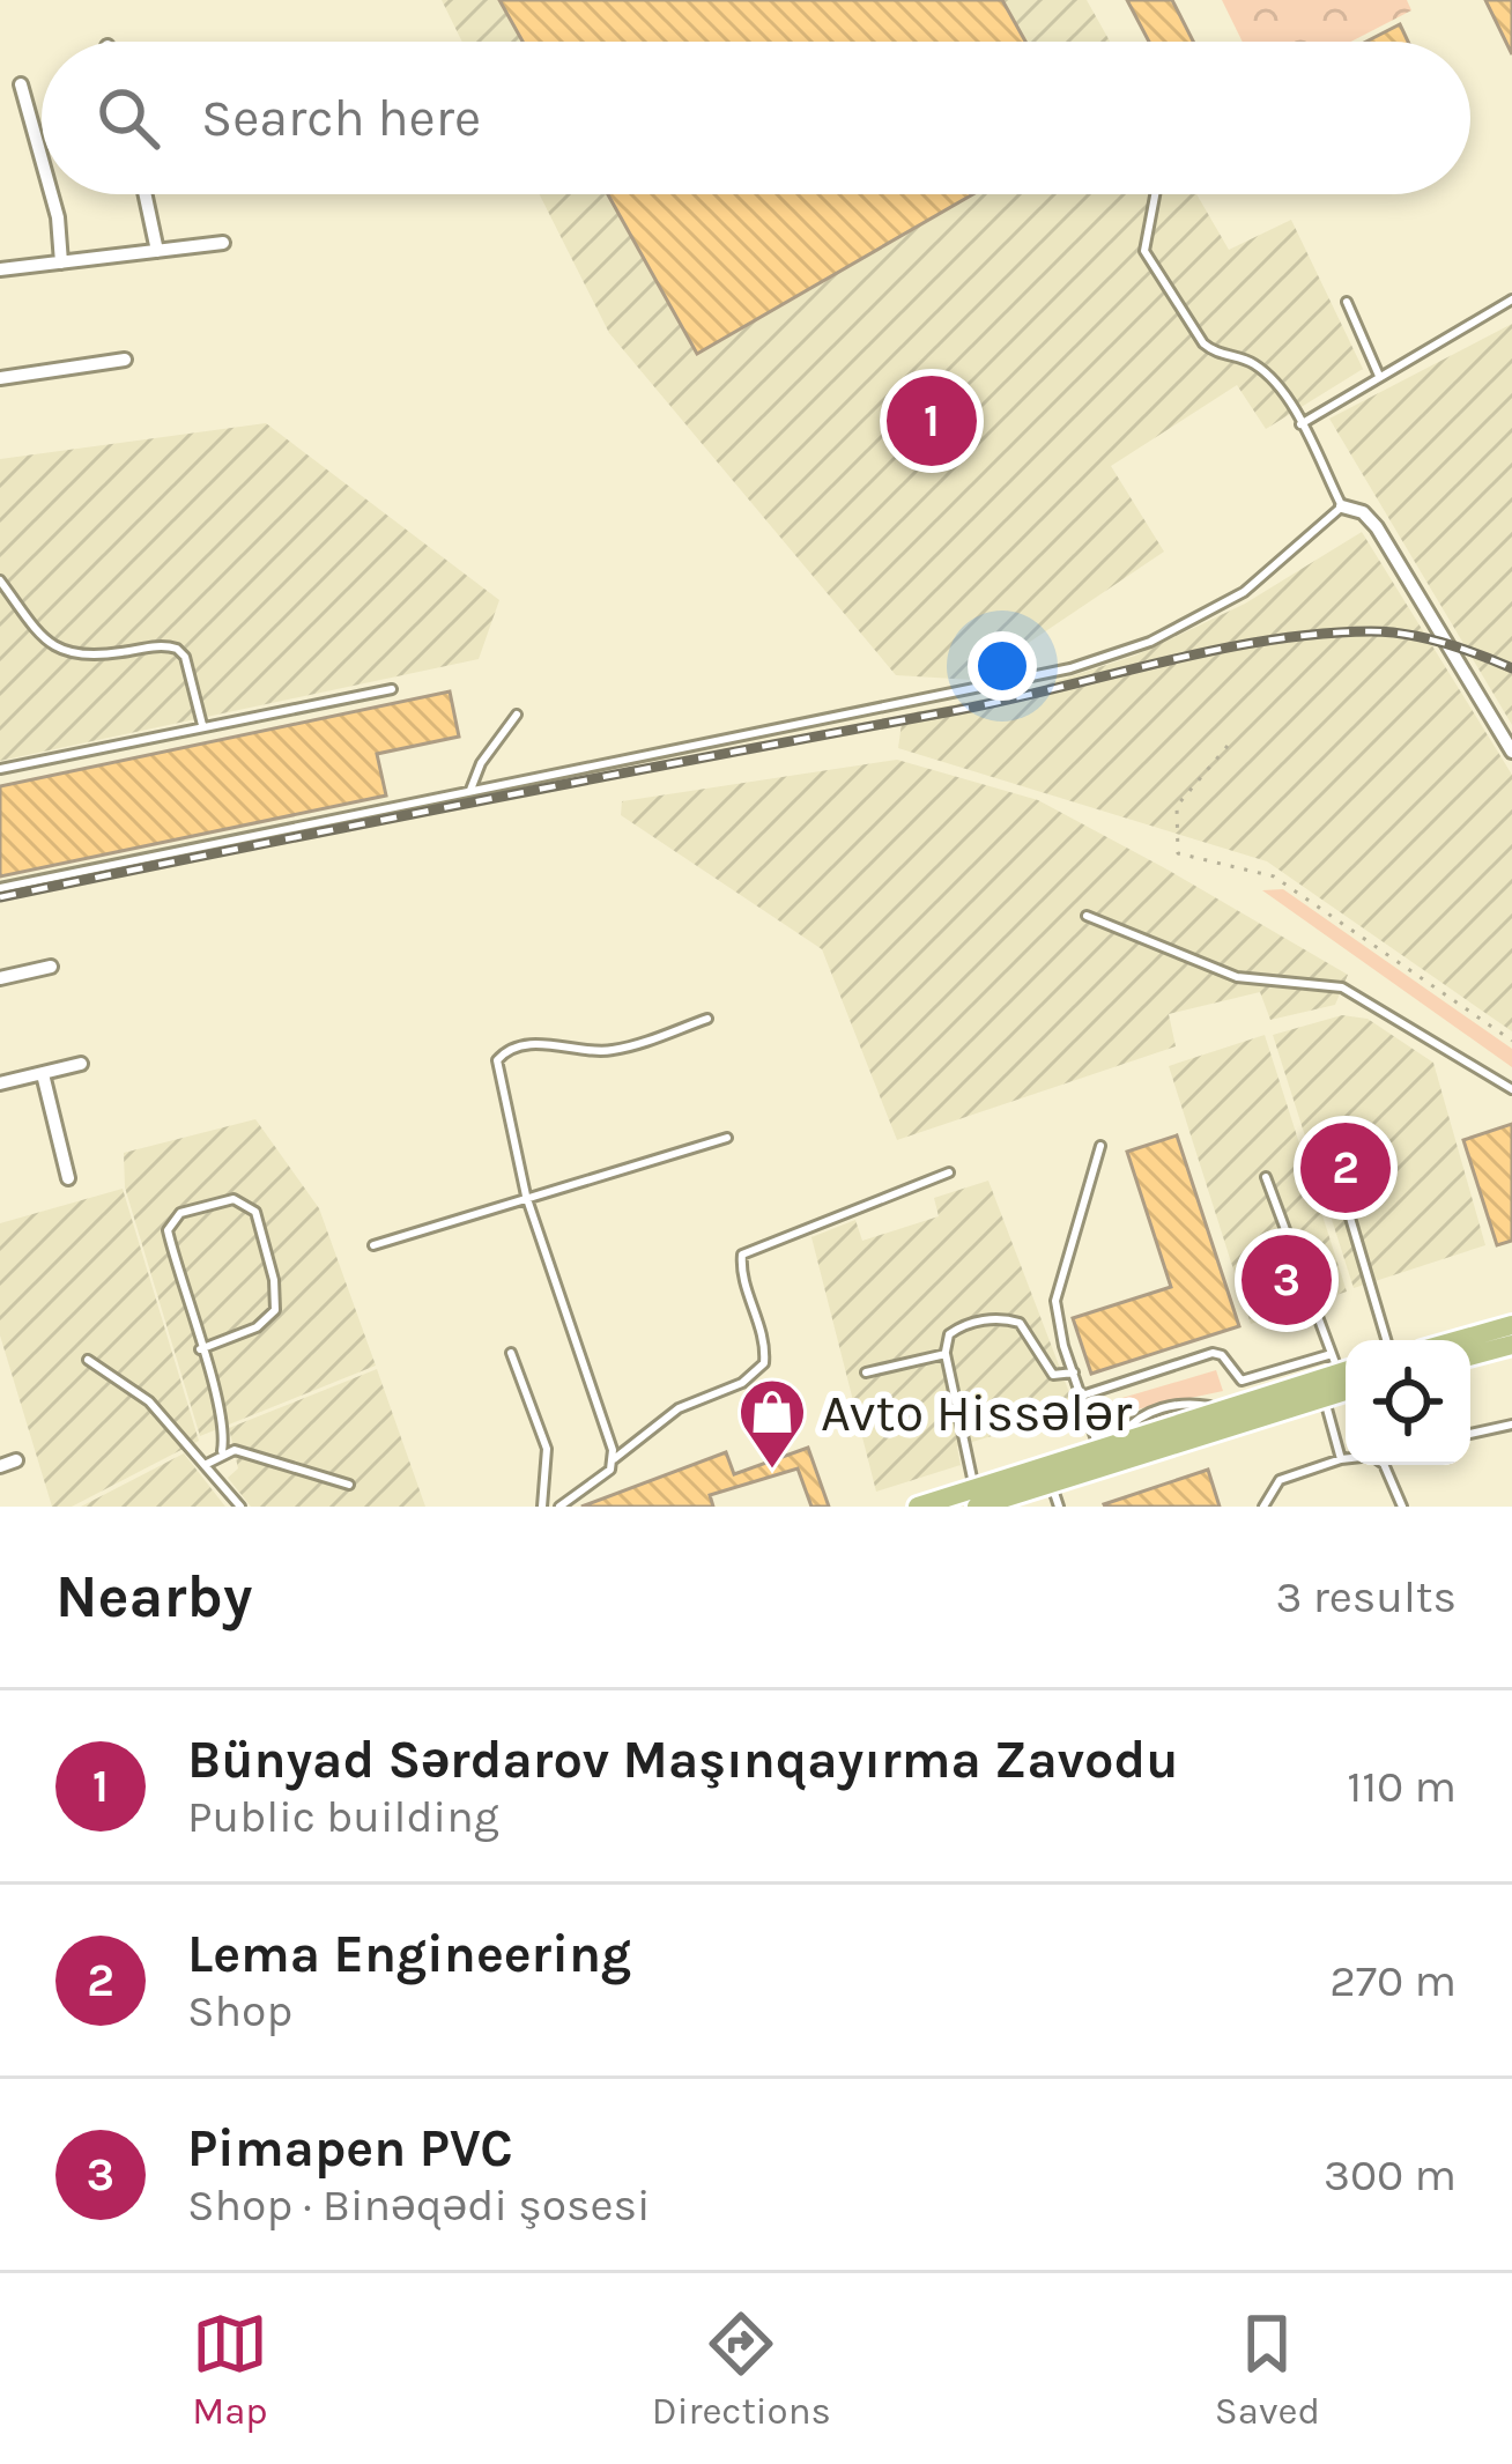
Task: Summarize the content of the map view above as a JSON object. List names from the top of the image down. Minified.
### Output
{"places":{"shop":["Avto Hissələr"]},"page":{"search":"Search here","pins":["1","2","3"],"heading":["Nearby","3 results"],"list":[{"mark":"1","name":"Bünyad Sərdarov Maşınqayırma Zavodu","note":"Public building","value":"110 m"},{"mark":"2","name":"Lema Engineering","note":"Shop","value":"270 m"},{"mark":"3","name":"Pimapen PVC","note":"Shop · Binəqədi şosesi","value":"300 m"}],"nav":["Map","Directions","Saved"]}}
